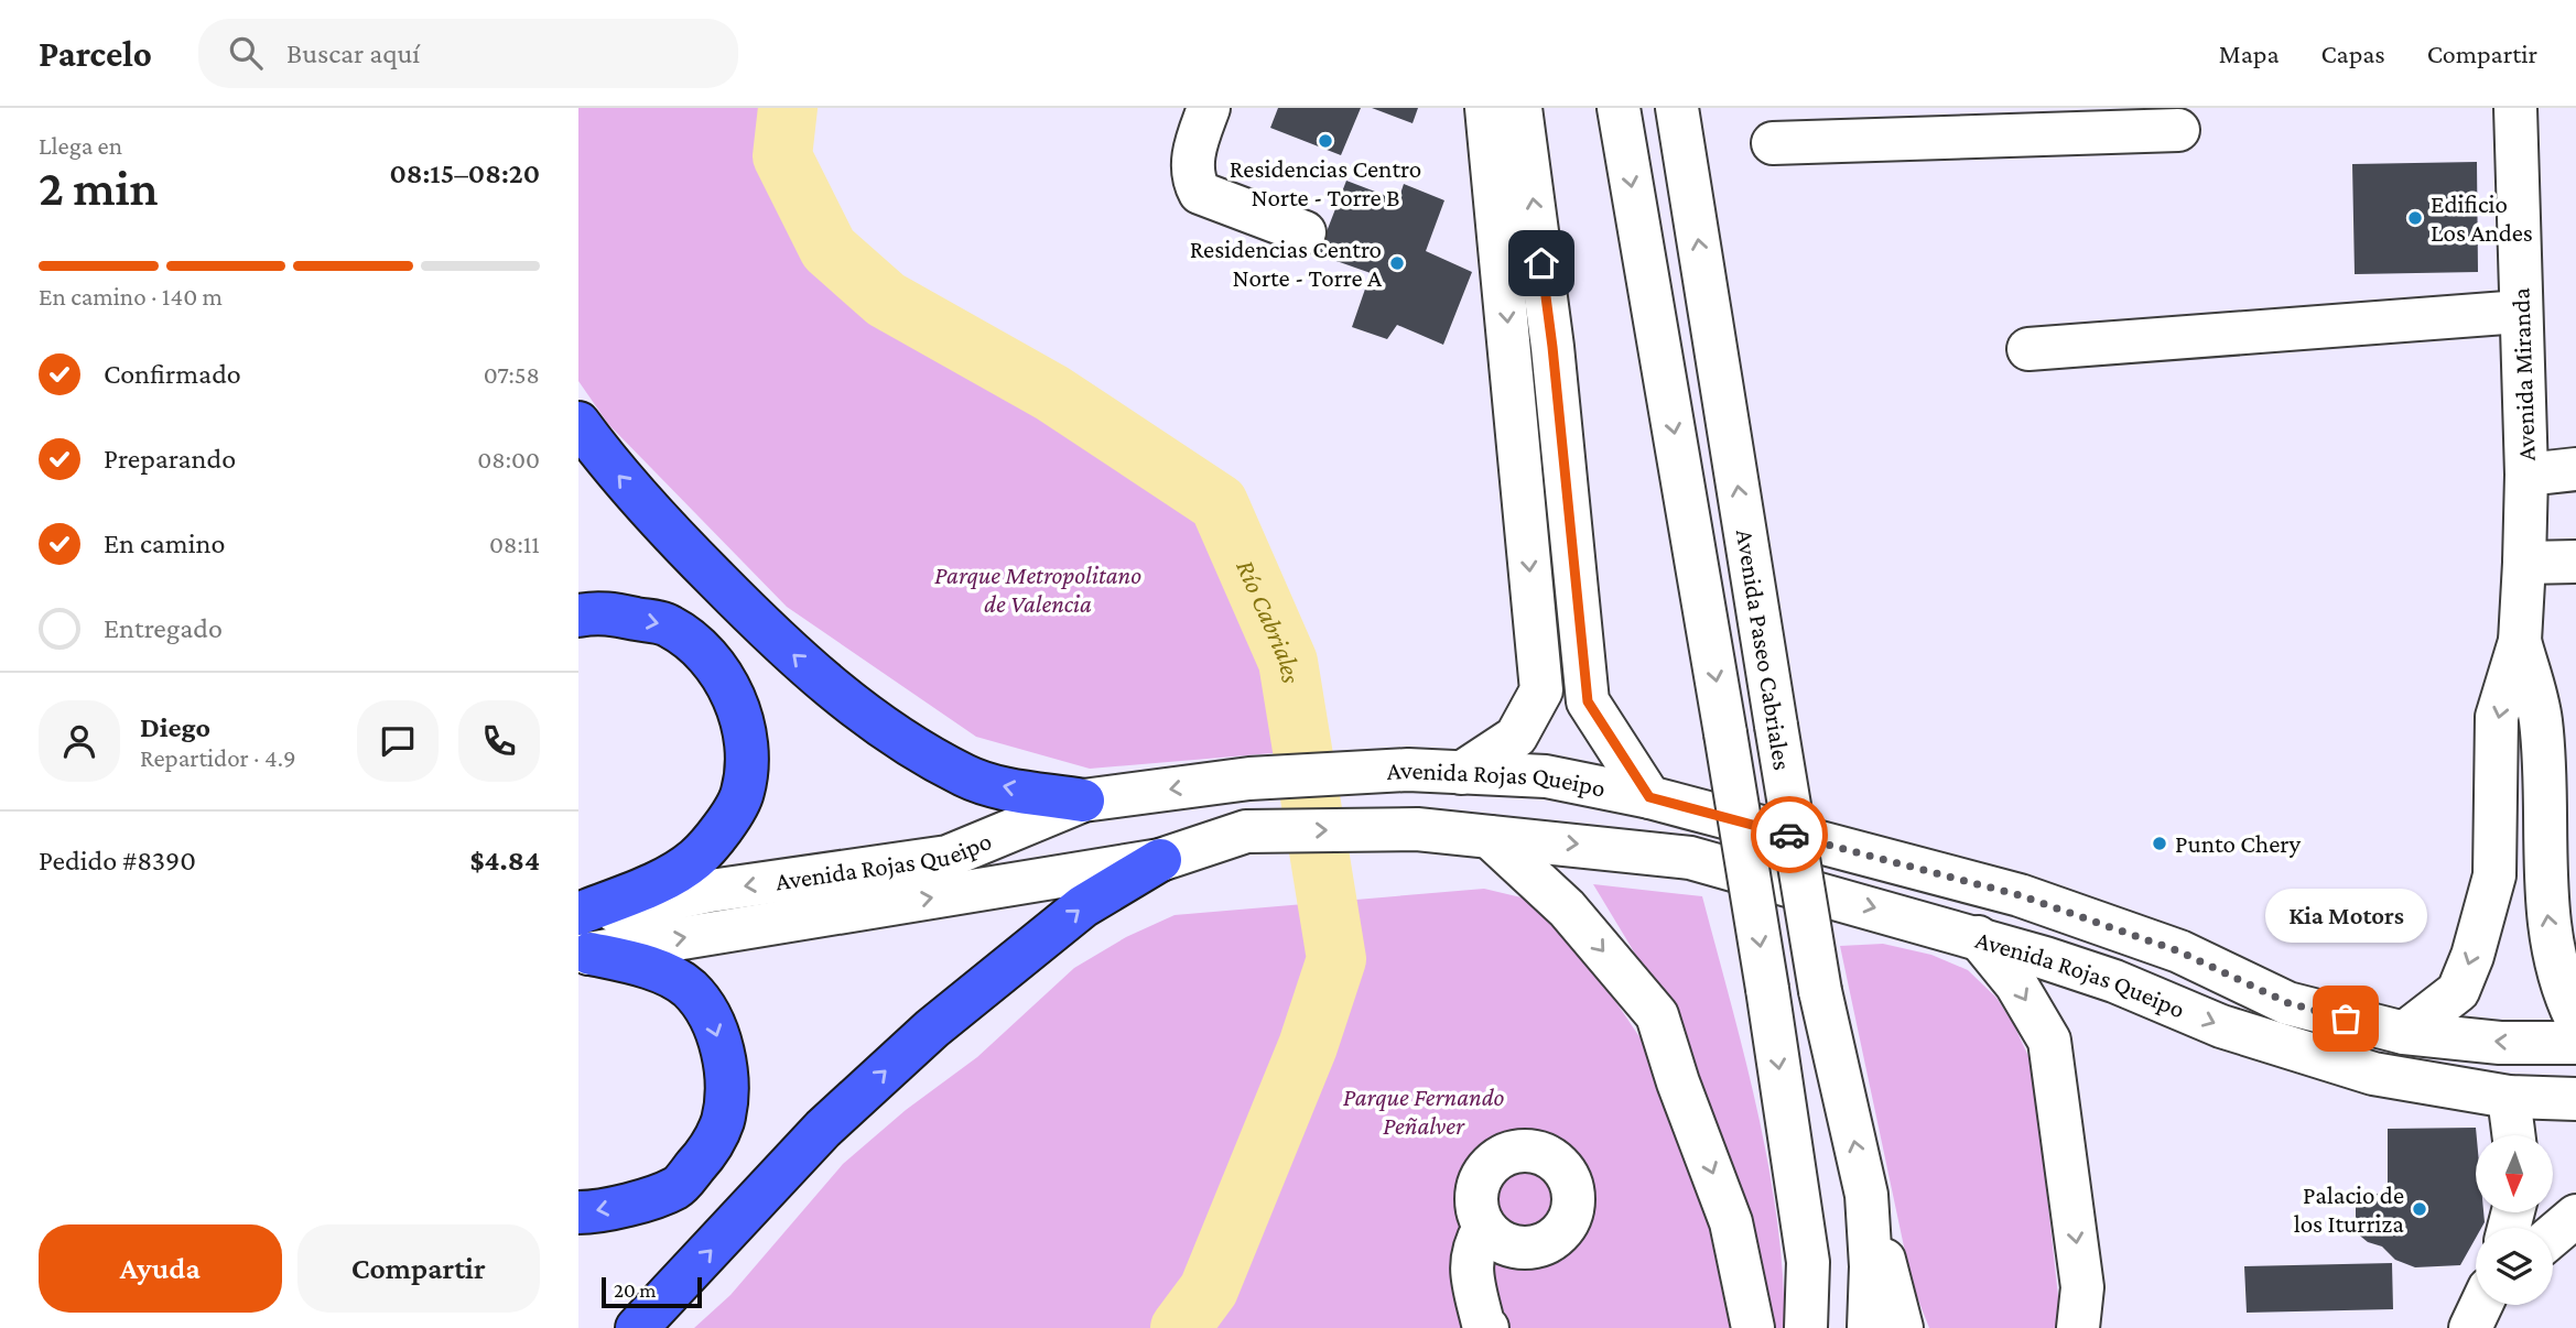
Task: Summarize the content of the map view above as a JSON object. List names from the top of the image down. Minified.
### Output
{"streets":{"street":["Avenida Miranda","Avenida Paseo Cabriales","Avenida Rojas Queipo"]},"crossings":[["Avenida Miranda","Avenida Rojas Queipo"]],"water":["Río Cabriales"],"parks":["Parque Metropolitano de Valencia","Parque Fernando Peñalver"],"places":["Residencias Centro Norte - Torre B","Edificio Los Andes","Residencias Centro Norte - Torre A","Punto Chery","Kia Motors","Palacio de los Iturriza"],"scale_bar":"20 m","north":"bottom","page":{"header":"Parcelo","search":"Buscar aquí","nav":["Mapa","Capas","Compartir"],"heading":["2 min","Llega en","08:15–08:20"],"panel":["Diego","Repartidor · 4.9","Pedido #8390","$4.84"],"bar":"En camino · 140 m","list":[["Confirmado","07:58"],["Preparando","08:00"],["En camino","08:11"],"Entregado"],"bubble":"Kia Motors","buttons":["Ayuda","Compartir"],"scale":"20 m"}}
